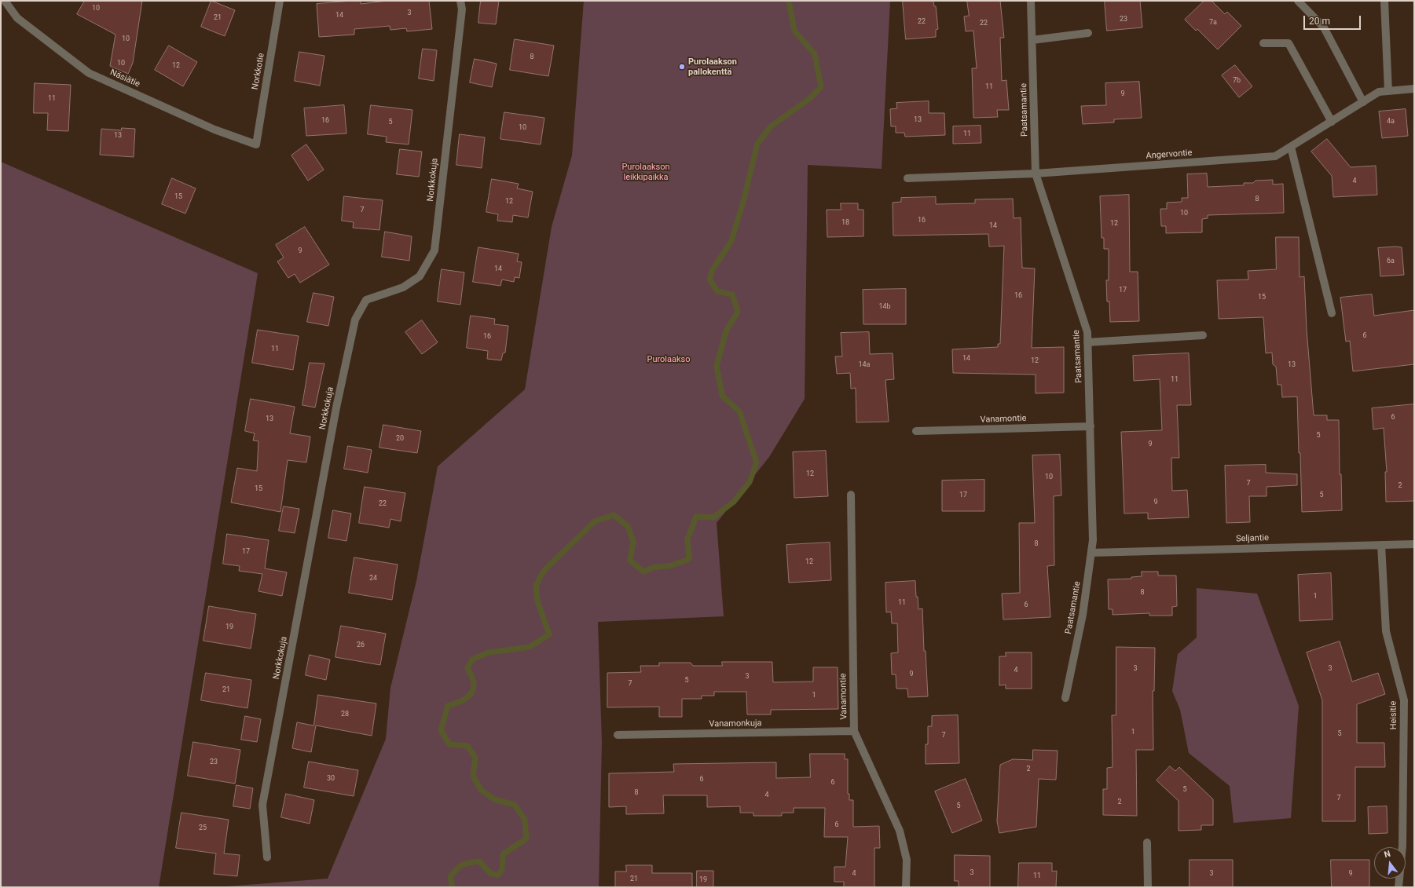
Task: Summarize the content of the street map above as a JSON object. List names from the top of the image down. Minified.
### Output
{"streets":{"street":["Norkkotie","Näsiätie","Paatsamantie","Angervontie","Norkkokuja","Vanamontie","Seljantie","Heisitie","Vanamonkuja"]},"crossings":[["Norkkotie","Näsiätie"],["Paatsamantie","Angervontie"],["Paatsamantie","Vanamontie"],["Paatsamantie","Seljantie"],["Vanamontie","Vanamonkuja"],["Seljantie","Heisitie"]],"parks":["Purolaakson leikkipaikka","Purolaakso"],"places":["Purolaakson pallokenttä"],"house_numbers":["10","3","14","21","23","22","7a","22","10","8","10","12","7b","11","9","11","13","16","4a","5","10","11","13","4","15","8","12","7","10","16","18","12","14","9","6a","14","17","16","15","14b","6","16","11","14","12","14a","13","11","6","13","5","20","9","12","10","7","2","15","17","5","9","22","8","17","12","24","8","1","11","6","19","26","3","3","4","9","3","5","7","21","1","28","1","5","7","23","2","30","6","6","5","8","4","7","2","5","6","25","3","4","3","9","11","21","19"],"scale_bar":"20 m","north":"top"}
